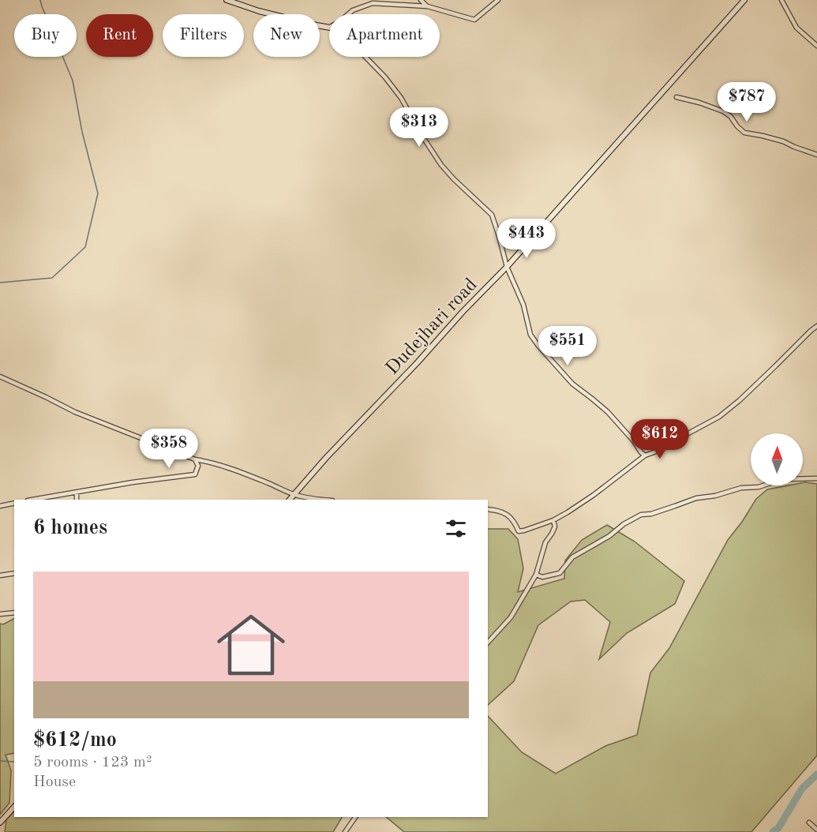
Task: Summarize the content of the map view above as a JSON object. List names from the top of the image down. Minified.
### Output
{"streets":{"street":["Dudejhari road"]},"north":"top","page":{"chip":["Buy","Rent","Filters","New","Apartment"],"price":["$787","$313","$443","$551","$612","$358"],"heading":"6 homes","list":[{"name":"$612/mo","note":"5 rooms · 123 m² · House"}]}}
